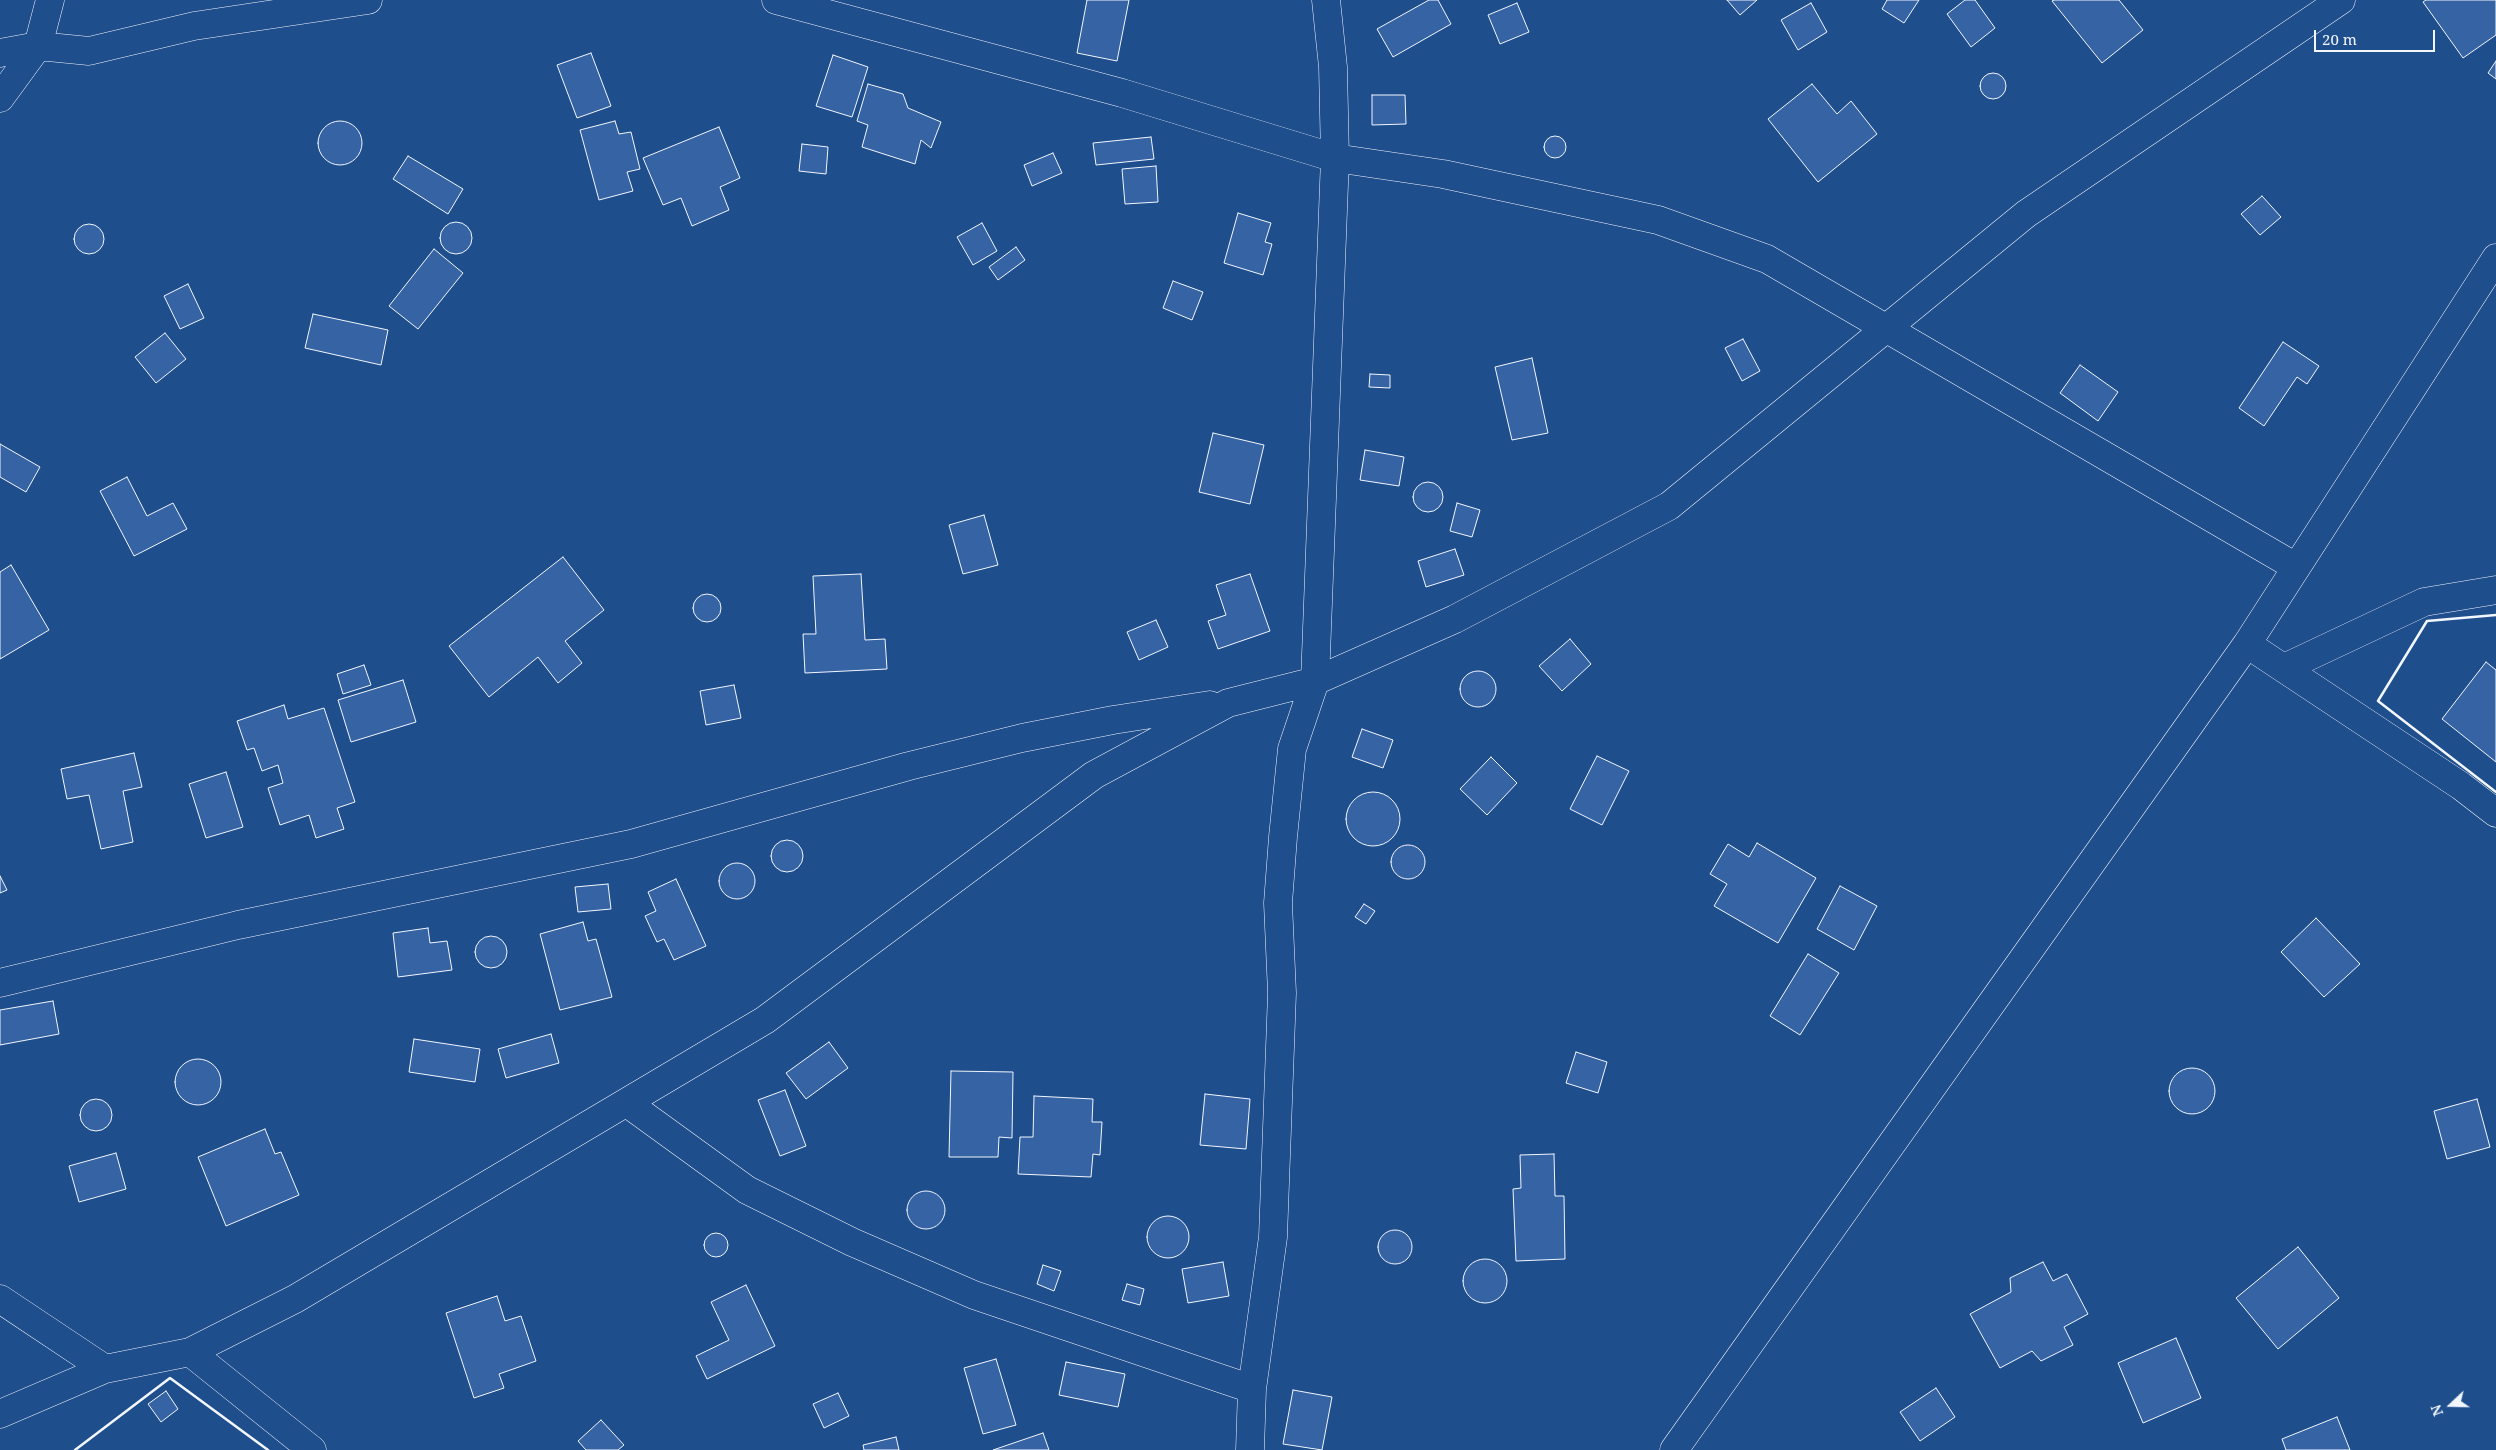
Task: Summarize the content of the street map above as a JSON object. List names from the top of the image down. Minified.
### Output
{"scale_bar":"20 m","north":"left"}
